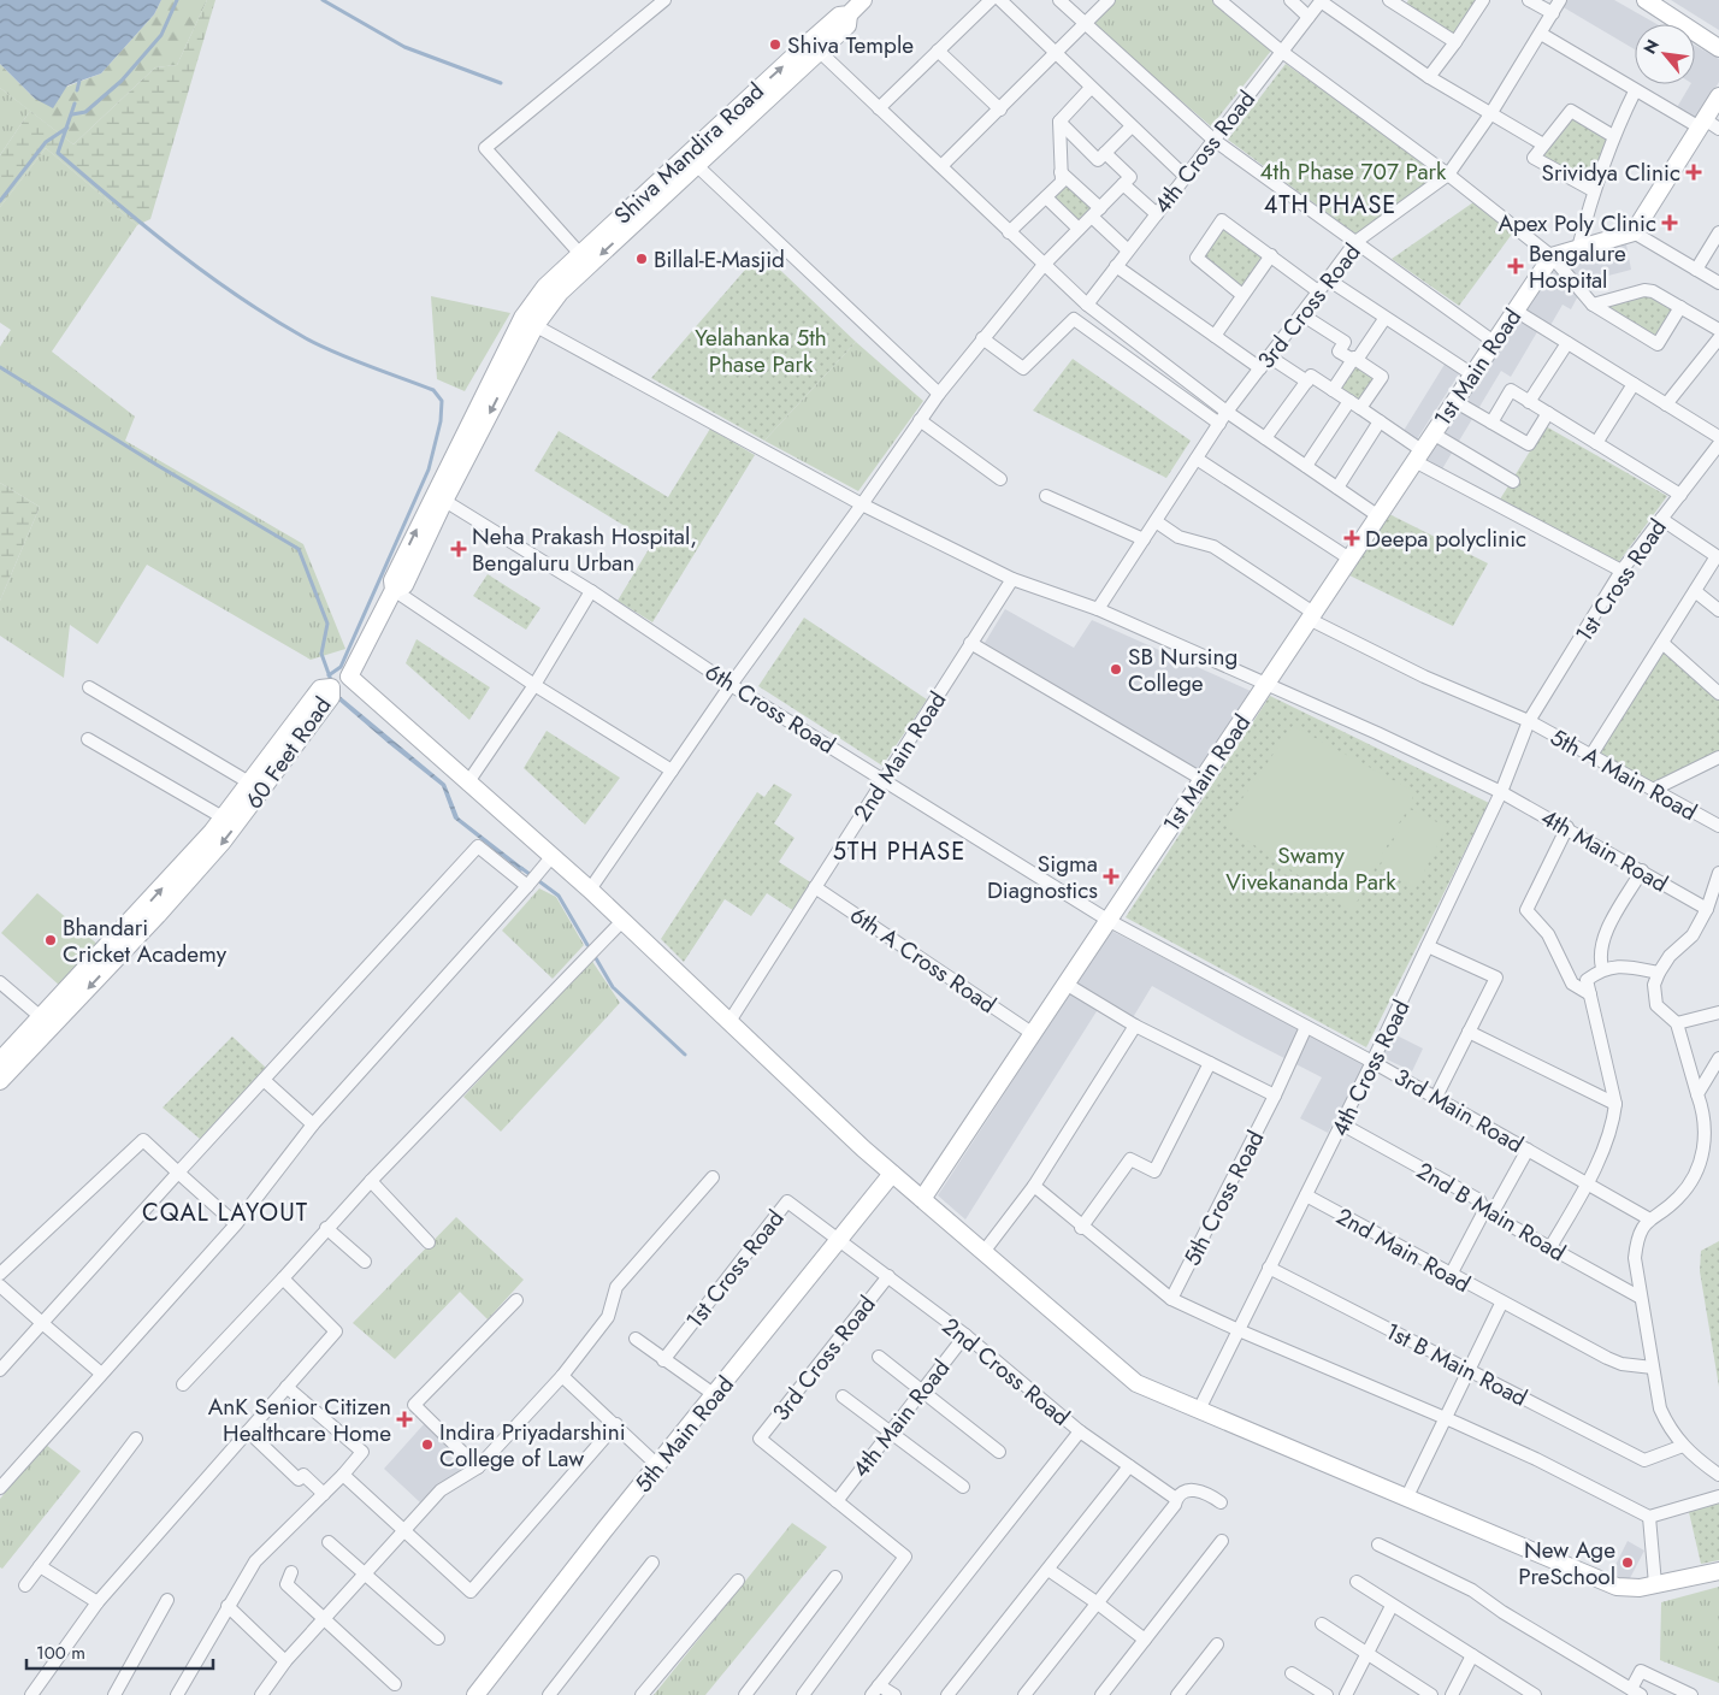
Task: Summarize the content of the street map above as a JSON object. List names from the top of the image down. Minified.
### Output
{"streets":{"street":["4th Cross Road","Shiva Mandira Road","3rd Cross Road","1st Main Road","1st Cross Road","6th Cross Road","60 Feet Road","2nd Main Road","5th A Main Road","4th Main Road","6th A Cross Road","3rd Main Road","5th Cross Road","2nd B Main Road","1st B Main Road","2nd Cross Road","5th Main Road"]},"crossings":[["4th Cross Road","1st Cross Road"],["4th Cross Road","2nd Main Road"],["4th Cross Road","5th A Main Road"],["4th Cross Road","4th Main Road"],["4th Cross Road","3rd Main Road"],["4th Cross Road","2nd B Main Road"],["4th Cross Road","1st B Main Road"],["Shiva Mandira Road","4th Main Road"],["3rd Cross Road","4th Main Road"],["3rd Cross Road","2nd Cross Road"],["1st Main Road","6th Cross Road"],["1st Main Road","5th A Main Road"],["1st Main Road","4th Main Road"],["1st Main Road","6th A Cross Road"],["1st Main Road","3rd Main Road"],["1st Cross Road","5th A Main Road"],["1st Cross Road","2nd Cross Road"],["1st Cross Road","5th Main Road"],["6th Cross Road","2nd Main Road"],["6th Cross Road","3rd Main Road"],["2nd Main Road","4th Main Road"],["2nd Main Road","6th A Cross Road"],["4th Main Road","2nd Cross Road"],["3rd Main Road","5th Cross Road"],["2nd Cross Road","5th Main Road"]],"districts":["4TH PHASE","5TH PHASE","CQAL LAYOUT"],"parks":["4th Phase 707 Park","Yelahanka 5th Phase Park","Swamy Vivekananda Park"],"places":{"other":["Shiva Temple","Billal-E-Masjid","SB Nursing College","Bhandari Cricket Academy","Indira Priyadarshini College of Law","New Age PreSchool"],"health":["Srividya Clinic","Apex Poly Clinic","Bengalure Hospital","Deepa polyclinic","Neha Prakash Hospital, Bengaluru Urban","Sigma Diagnostics","AnK Senior Citizen Healthcare Home"]},"scale_bar":"100 m","north":"top left"}
